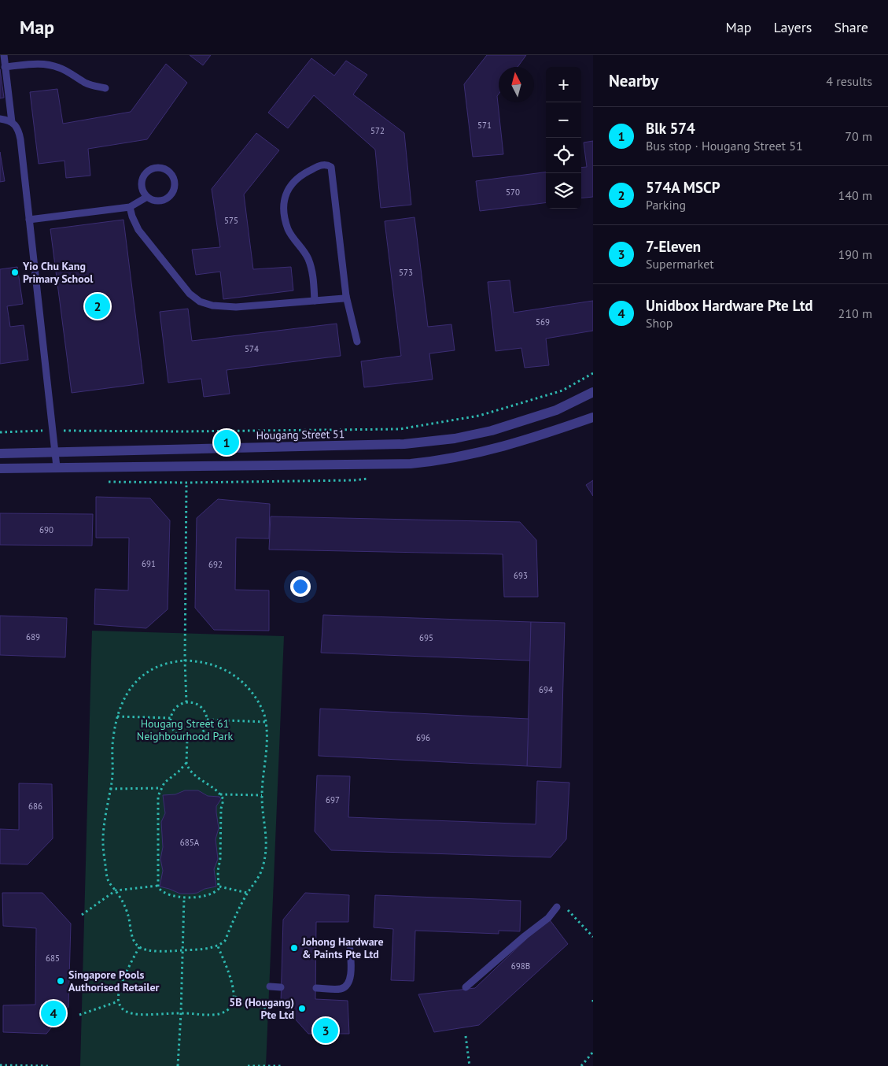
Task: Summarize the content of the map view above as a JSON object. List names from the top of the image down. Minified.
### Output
{"streets":{"street":["Hougang Street 51"]},"parks":["Hougang Street 61 Neighbourhood Park"],"places":["Yio Chu Kang Primary School","Johong Hardware & Paints Pte Ltd","Singapore Pools Authorised Retailer","5B (Hougang) Pte Ltd"],"house_numbers":["571","572","570","575","573","569","574","690","691","692","693","689","695","694","696","697","686","685A","685","698B"],"north":"top","page":{"header":"Map","nav":["Map","Layers","Share"],"heading":["Nearby","4 results"],"map_buttons":["+","−"],"list":[{"mark":"1","name":"Blk 574","note":"Bus stop · Hougang Street 51","value":"70 m"},{"mark":"2","name":"574A MSCP","note":"Parking","value":"140 m"},{"mark":"3","name":"7-Eleven","note":"Supermarket","value":"190 m"},{"mark":"4","name":"Unidbox Hardware Pte Ltd","note":"Shop","value":"210 m"}],"pins":["2","1","4","3"]}}
